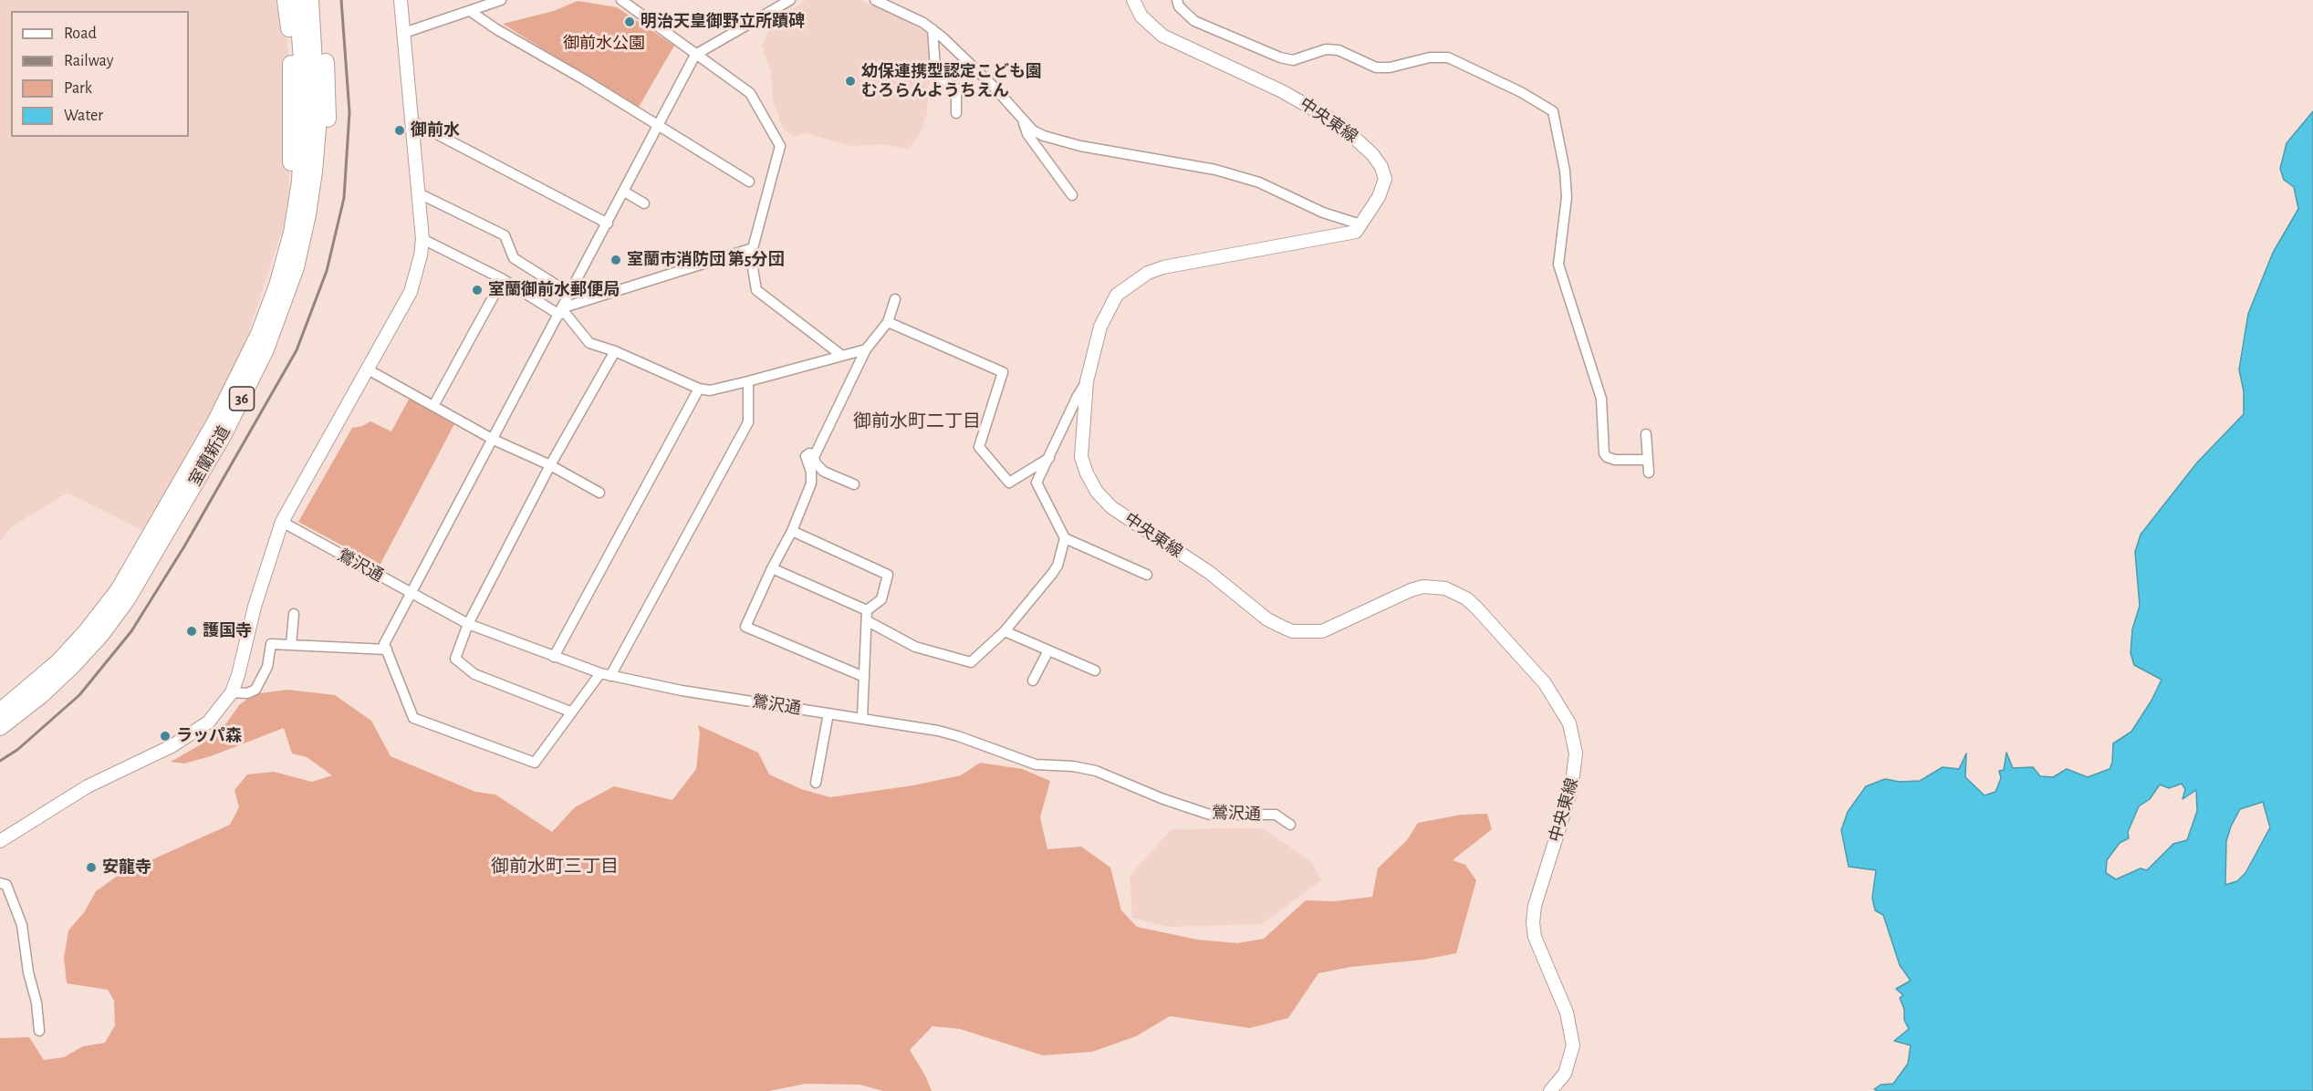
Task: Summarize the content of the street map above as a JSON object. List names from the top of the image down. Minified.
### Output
{"streets":{"highway":["36","室蘭新道"],"main road":["中央東線"],"street":["鶯沢通"]},"districts":["御前水町二丁目","御前水町三丁目"],"parks":["御前水公園"],"places":["明治天皇御野立所蹟碑","幼保連携型認定こども園 むろらんようちえん","御前水","室蘭市消防団 第5分団","室蘭御前水郵便局","護国寺","ラッパ森","安龍寺"],"legend":["Road","Railway","Park","Water"]}
